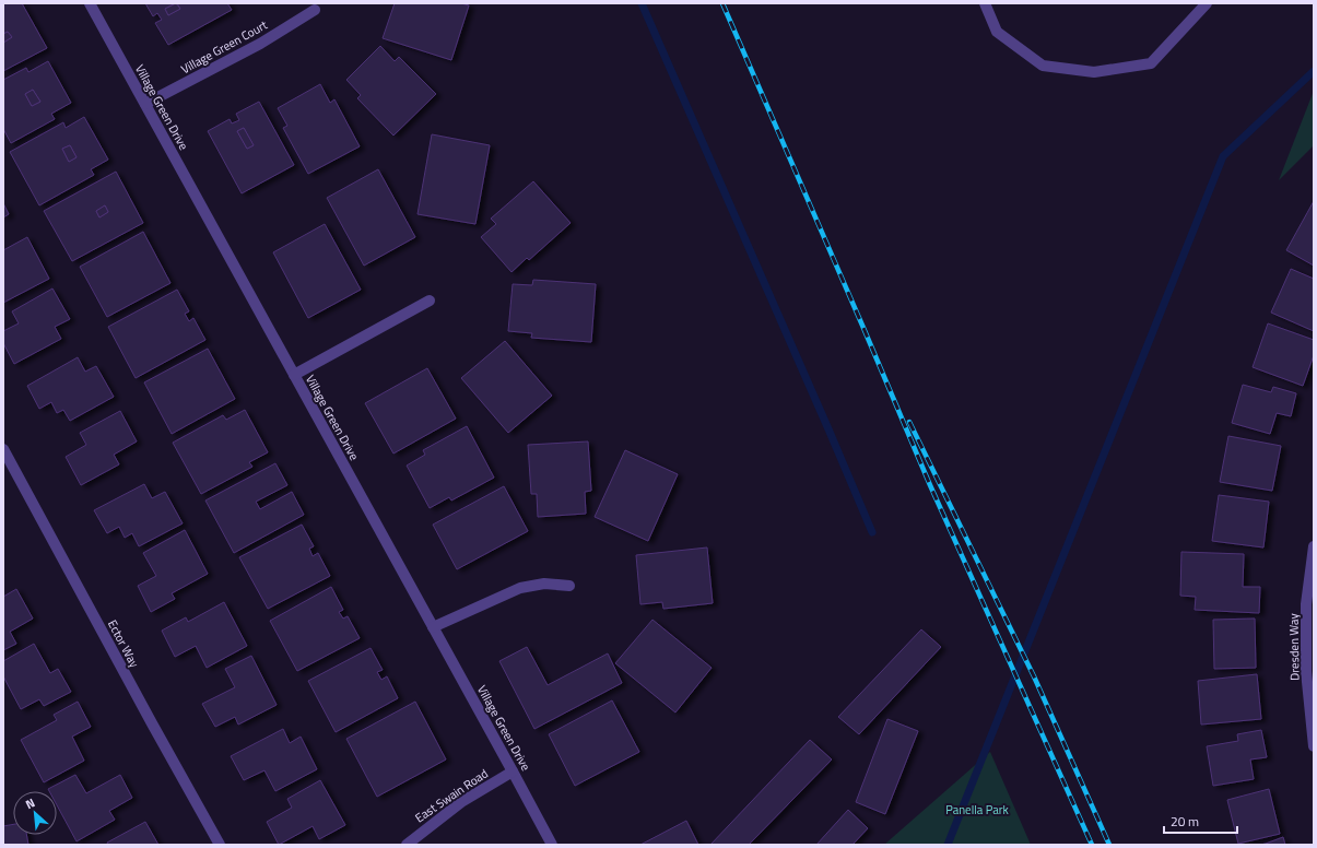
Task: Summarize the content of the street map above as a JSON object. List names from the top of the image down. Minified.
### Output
{"streets":{"street":["Village Green Court","Village Green Drive","Ector Way","Dresden Way","East Swain Road"]},"crossings":[["Village Green Court","Village Green Drive"],["Village Green Drive","East Swain Road"]],"parks":["Panella Park"],"scale_bar":"20 m","north":"top left"}
